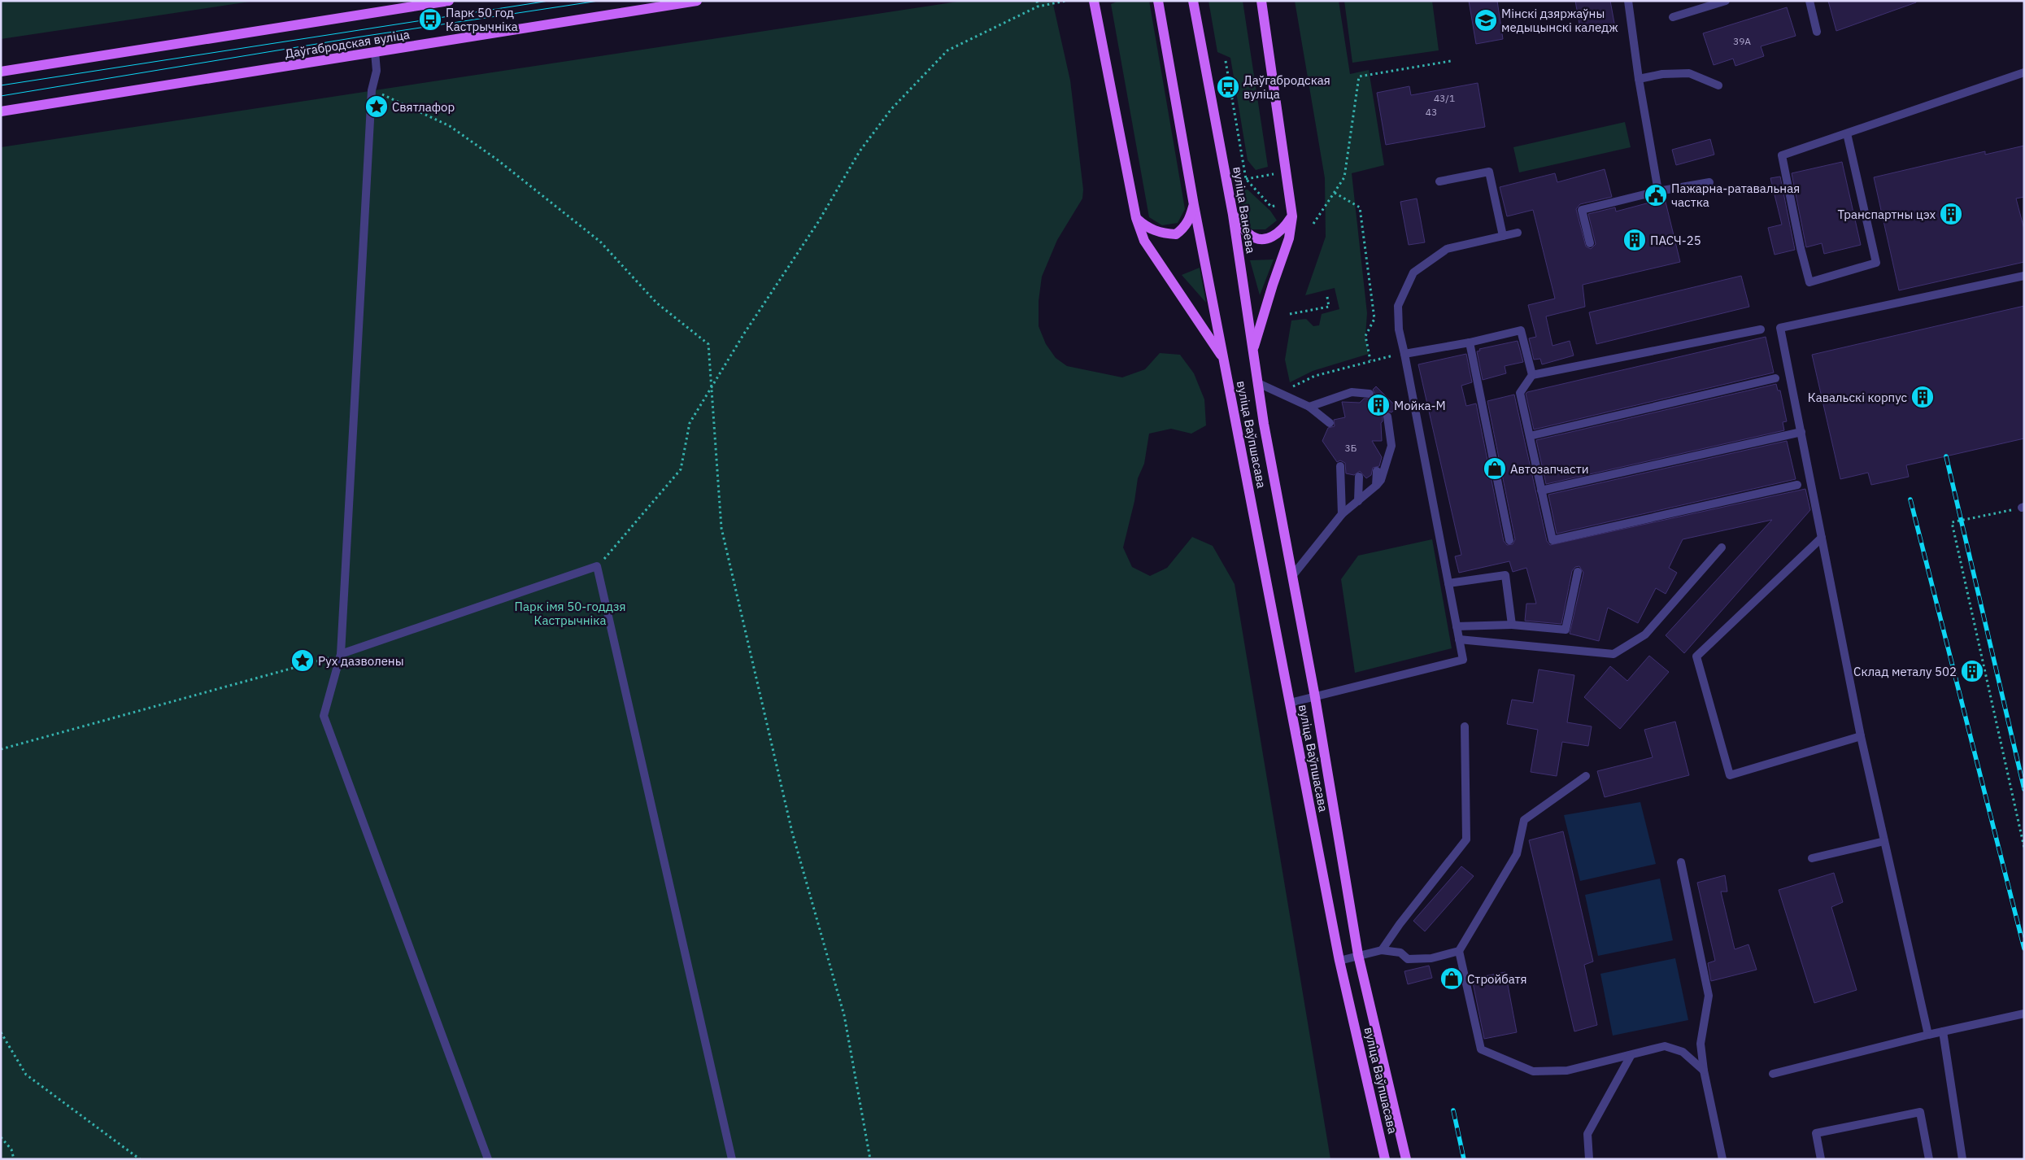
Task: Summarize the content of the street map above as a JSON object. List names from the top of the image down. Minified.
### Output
{"streets":{"main road":["Даўгабродская вуліца","вуліца Ванеева","вуліца Ваўпшасава"]},"crossings":[["вуліца Ванеева","вуліца Ваўпшасава"]],"parks":["Парк імя 50-годдзя Кастрычніка"],"places":{"bus stop":["Парк 50 год Кастрычніка","Даўгабродская вуліца"],"school or university":["Мінскі дзяржаўны медыцынскі каледж"],"place":["Святлафор","Рух дазволены"],"public building":["Пажарна-ратавальная частка"],"building":["Транспартны цэх","ПАСЧ-25","Кавальскі корпус","Мойка-М","Склад металу 502"],"shop":["Автозапчасти","Стройбатя"]},"house_numbers":["39А","43/1","43","3Б"]}
